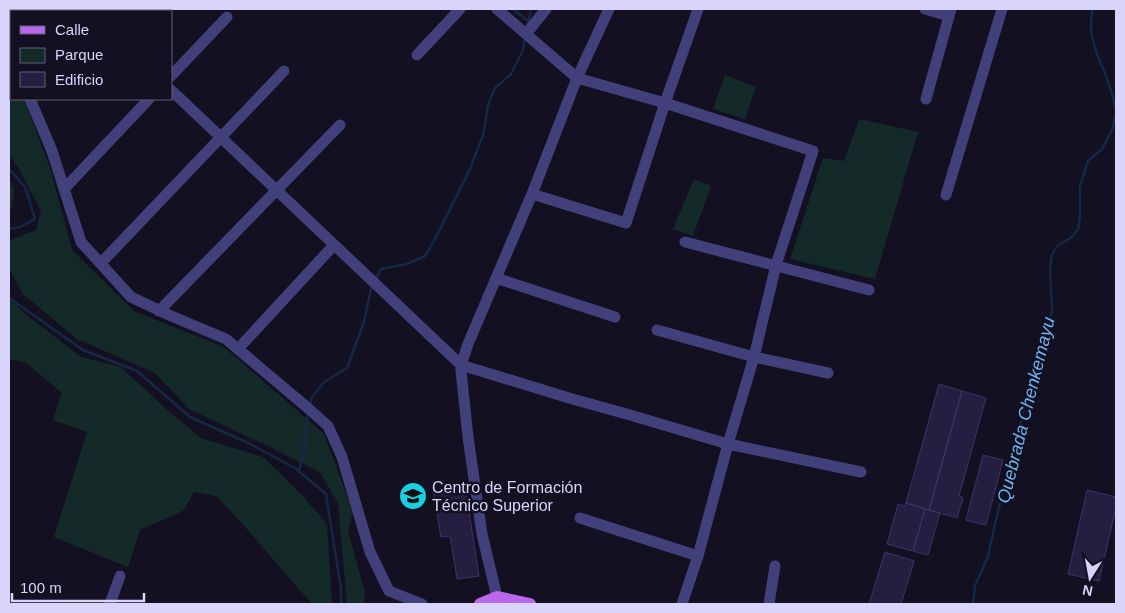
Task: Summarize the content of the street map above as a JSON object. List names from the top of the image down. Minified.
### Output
{"water":["Quebrada Chenkemayu"],"places":{"school or university":["Centro de Formación Técnico Superior"]},"legend":["Calle","Parque","Edificio"],"scale_bar":"100 m","north":"bottom"}
